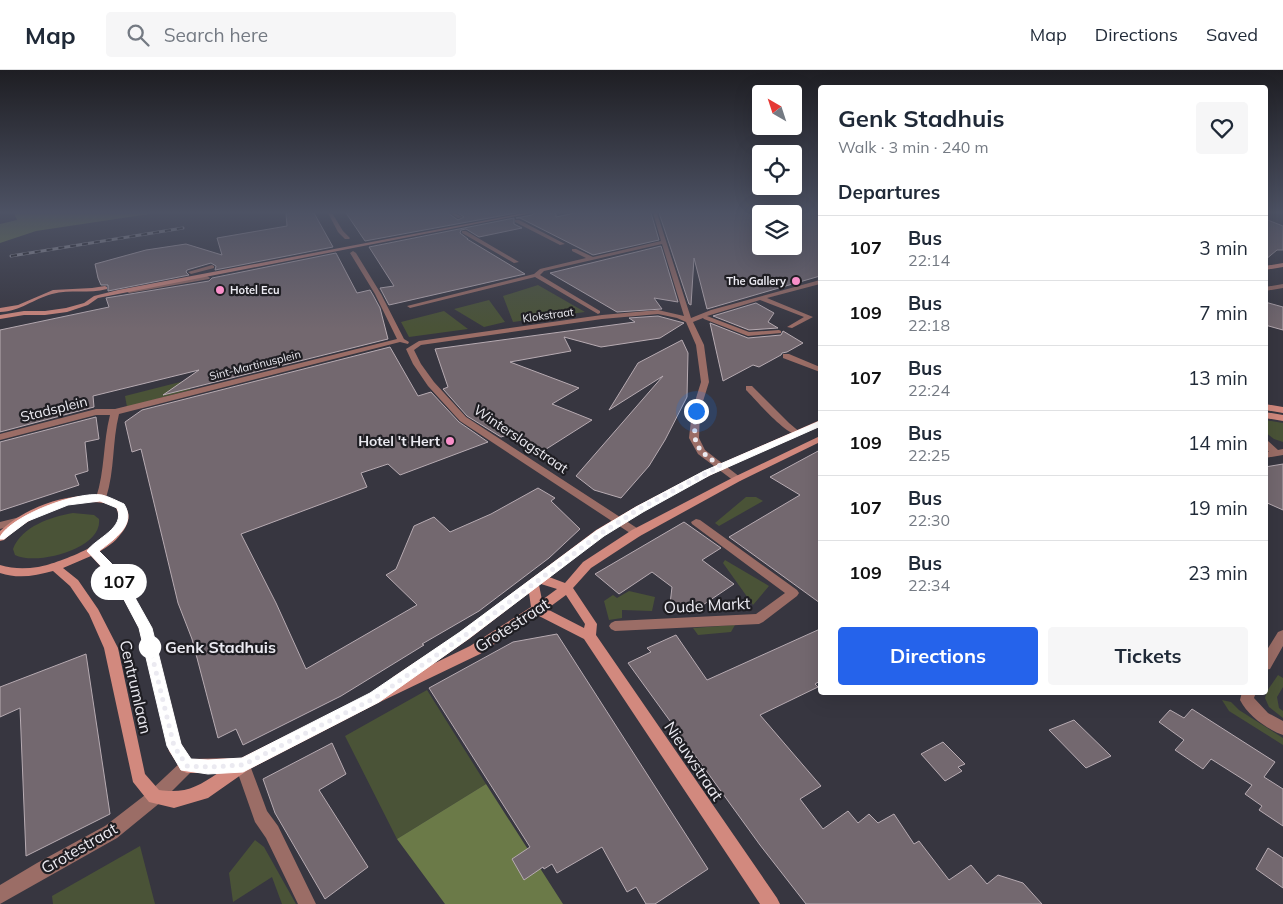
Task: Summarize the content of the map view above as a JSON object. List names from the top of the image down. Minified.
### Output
{"streets":{"main road":["Grotestraat","Centrumlaan","Nieuwstraat"],"street":["Klokstraat","Sint-Martinusplein","Stadsplein","Winterslagstraat","Oude Markt"]},"crossings":[["Klokstraat","Winterslagstraat"],["Sint-Martinusplein","Stadsplein"],["Winterslagstraat","Grotestraat"],["Grotestraat","Centrumlaan"],["Grotestraat","Nieuwstraat"]],"places":["The Gallery","Hotel Ecu","Hotel 't Hert","Genk Stadhuis"],"lines":["bus line 107"],"north":"top left","page":{"header":"Map","search":"Search here","nav":["Map","Directions","Saved"],"on_map":"107","heading":[["Genk Stadhuis","Walk · 3 min · 240 m"],"Departures"],"list":[{"mark":"107","name":"Bus","note":"22:14","value":"3 min"},{"mark":"109","name":"Bus","note":"22:18","value":"7 min"},{"mark":"107","name":"Bus","note":"22:24","value":"13 min"},{"mark":"109","name":"Bus","note":"22:25","value":"14 min"},{"mark":"107","name":"Bus","note":"22:30","value":"19 min"},{"mark":"109","name":"Bus","note":"22:34","value":"23 min"}],"buttons":["Directions","Tickets"]}}
